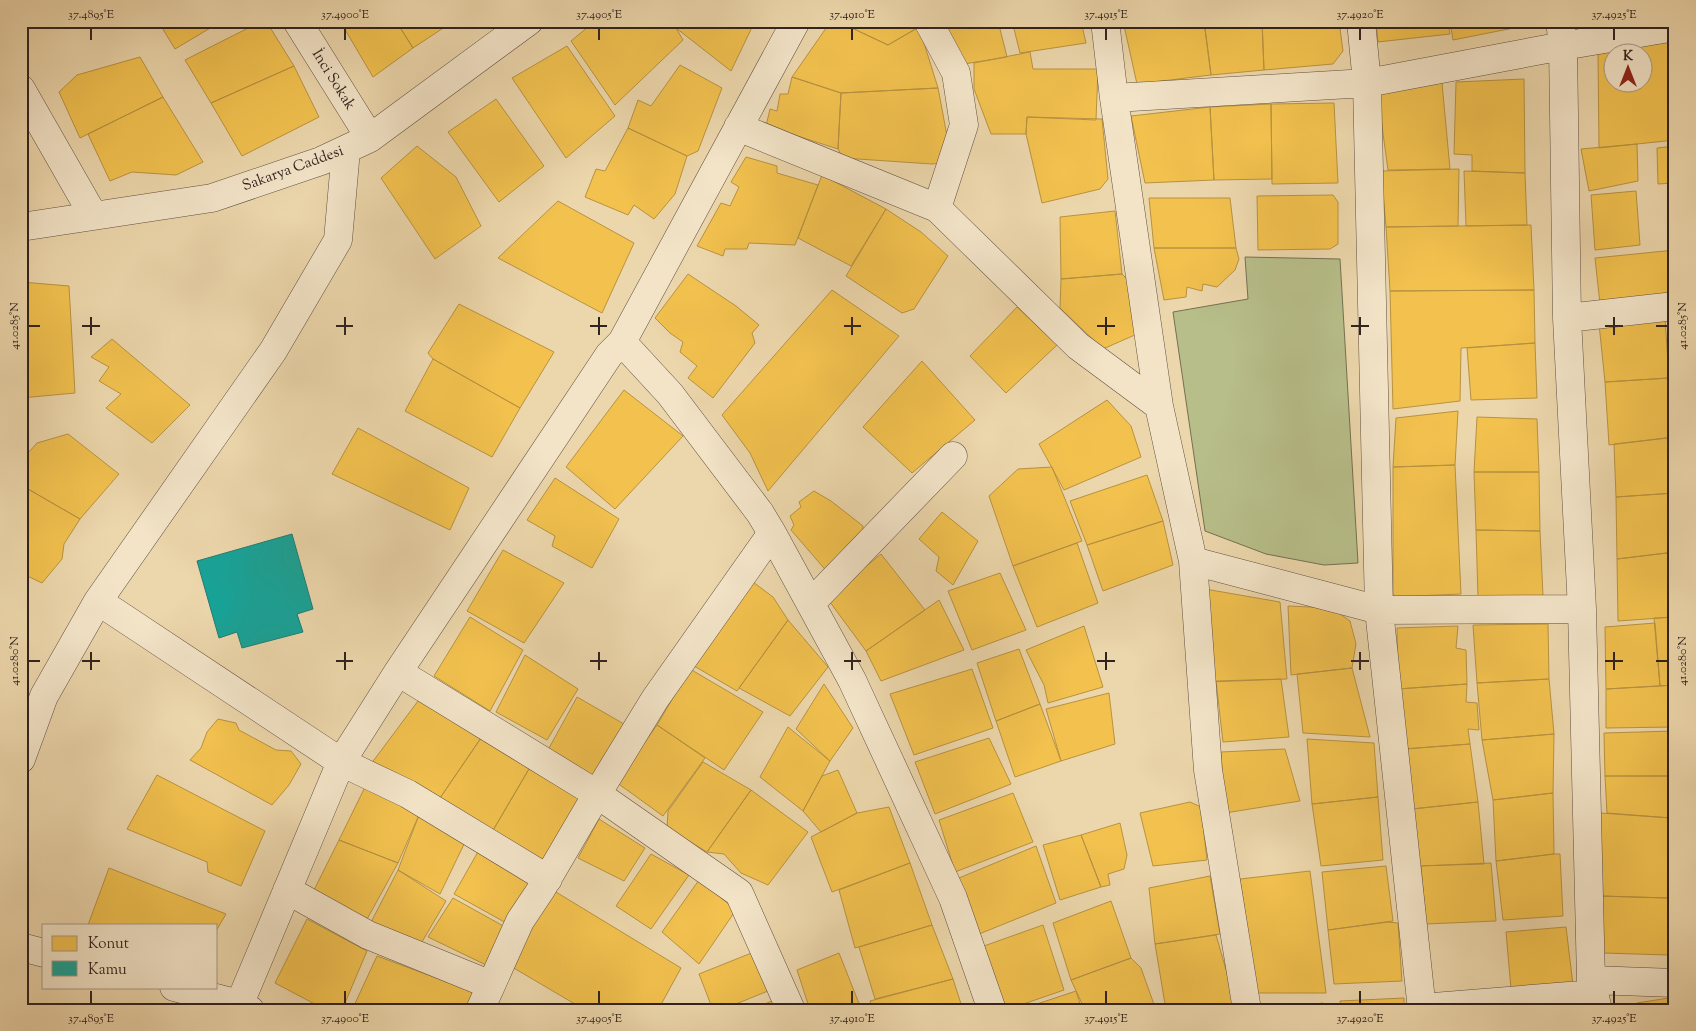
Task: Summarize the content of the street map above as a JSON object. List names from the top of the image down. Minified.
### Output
{"streets":{"street":["İnci Sokak","Sakarya Caddesi"]},"crossings":[["İnci Sokak","Sakarya Caddesi"]],"legend":["Konut","Kamu"],"north":"top","coordinates":["37.4895°E","37.4900°E","37.4905°E","37.4910°E","37.4915°E","37.4920°E","37.4925°E","41.0285°N","41.0280°N"]}
